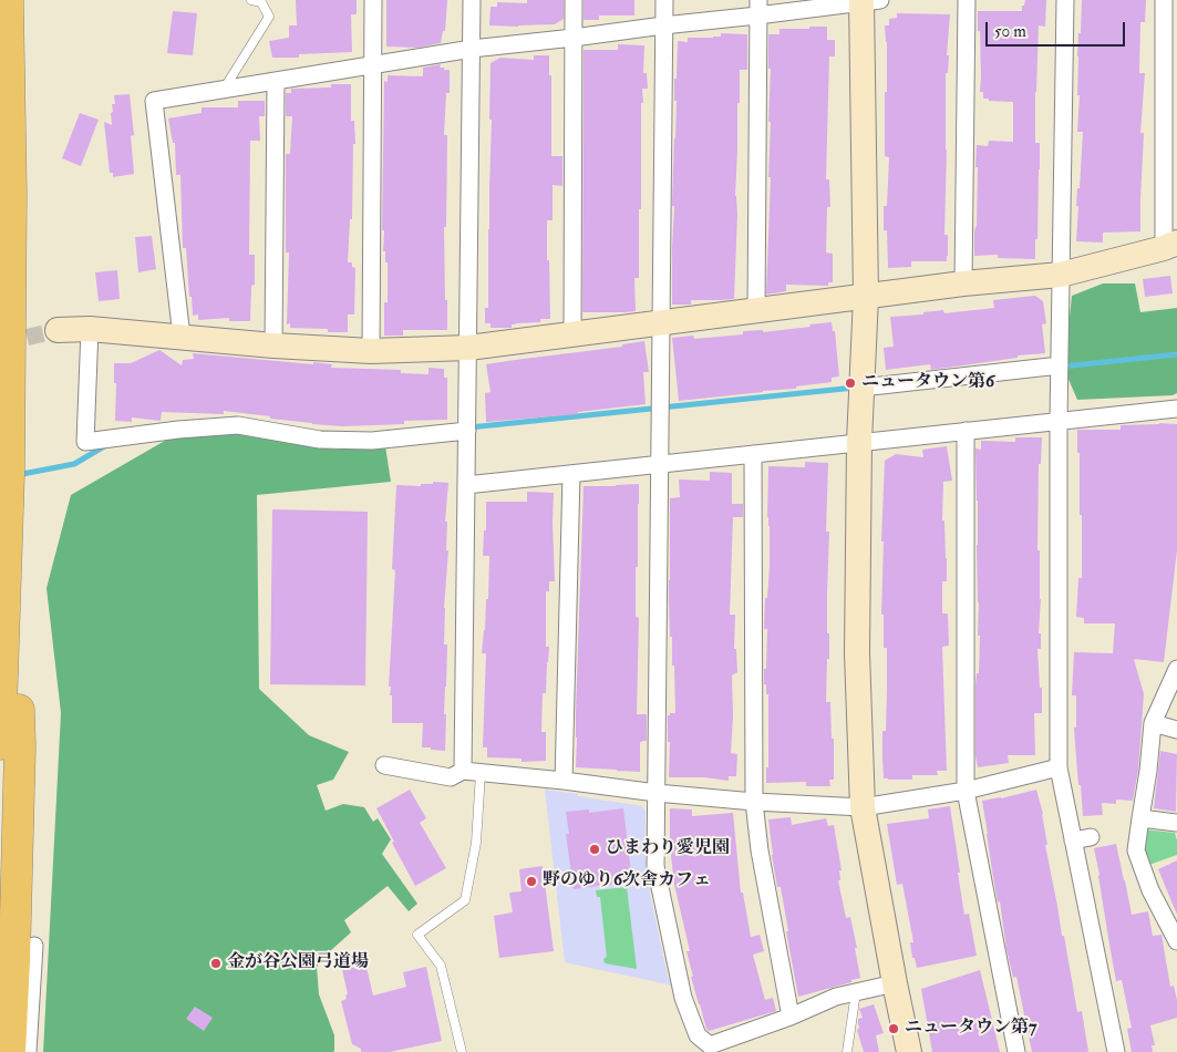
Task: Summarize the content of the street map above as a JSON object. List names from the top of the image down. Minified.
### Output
{"places":["ニュータウン第6","ひまわり愛児園","野のゆり6次舎カフェ","金が谷公園弓道場","ニュータウン第7"],"scale_bar":"50 m"}
